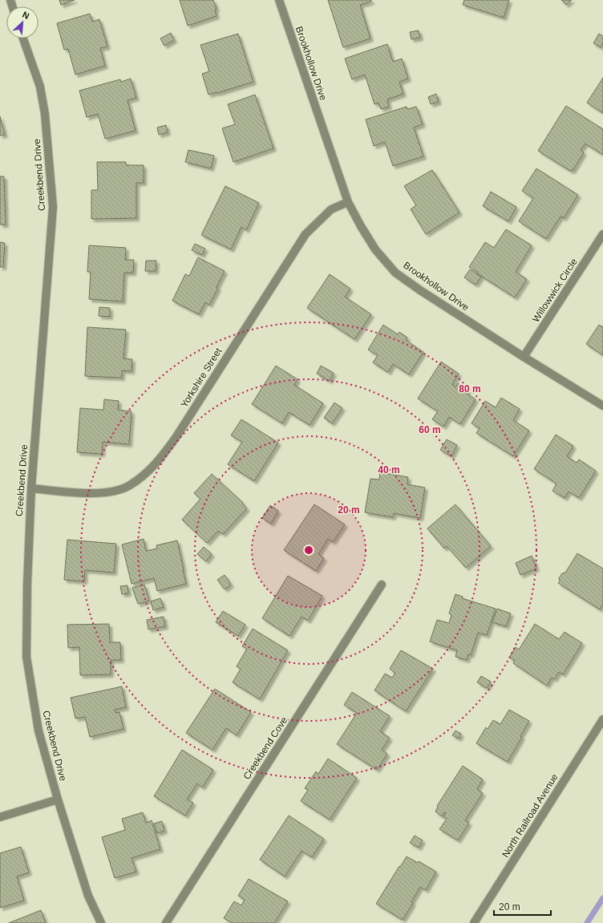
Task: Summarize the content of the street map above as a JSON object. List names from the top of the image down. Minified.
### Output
{"streets":{"street":["Brookhollow Drive","Creekbend Drive","Willowwick Circle","Yorkshire Street","Creekbend Cove","North Railroad Avenue"]},"crossings":[["Brookhollow Drive","Willowwick Circle"],["Brookhollow Drive","Yorkshire Street"],["Creekbend Drive","Yorkshire Street"]],"scale_bar":"20 m","north":"top right","rings":["80 m","60 m","40 m","20 m"]}
